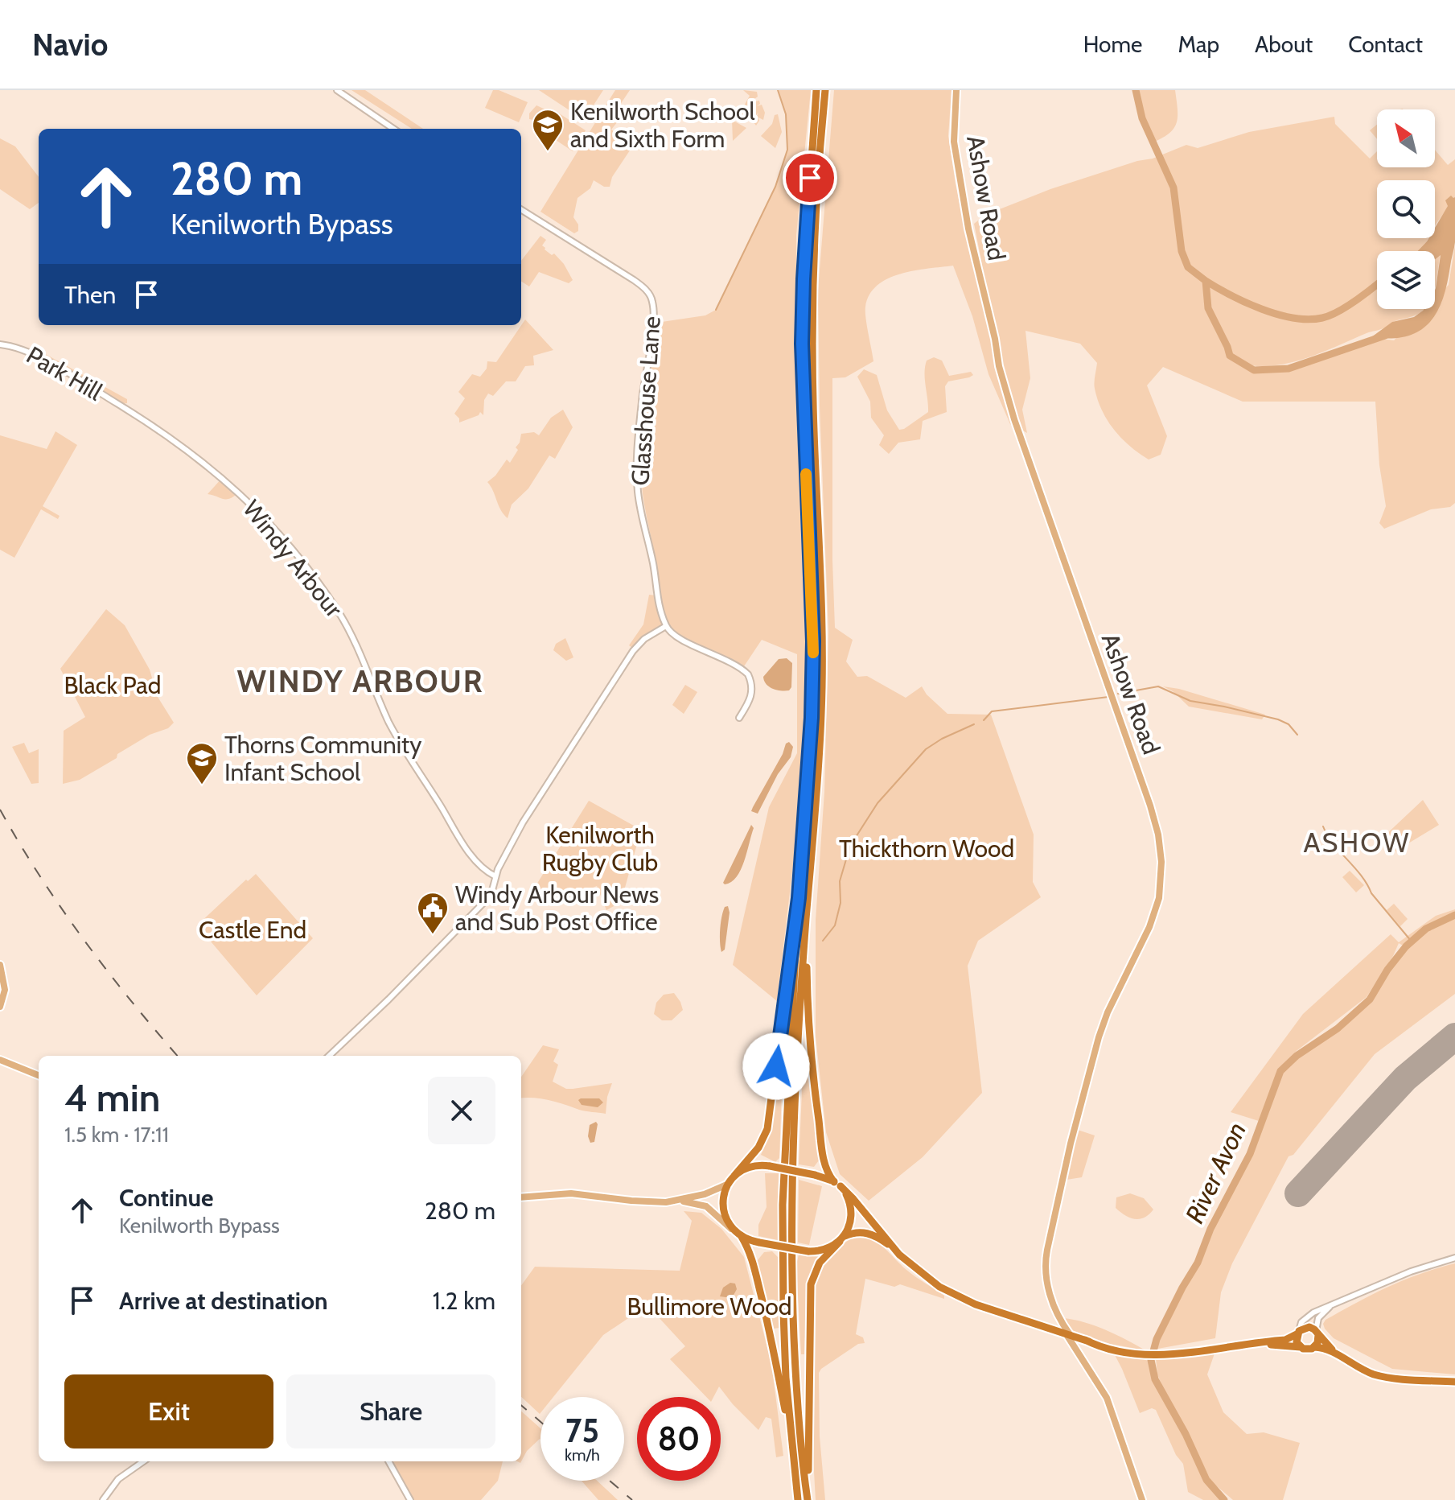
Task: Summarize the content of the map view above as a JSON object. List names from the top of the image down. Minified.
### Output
{"streets":{"main road":["Ashow Road"],"street":["Park Hill","Glasshouse Lane","Windy Arbour"]},"crossings":[["Park Hill","Windy Arbour"]],"districts":["WINDY ARBOUR","ASHOW"],"water":["River Avon"],"parks":["Black Pad","Kenilworth Rugby Club","Thickthorn Wood","Castle End","Bullimore Wood"],"places":{"school or university":["Kenilworth School and Sixth Form","Thorns Community Infant School"],"public building":["Windy Arbour News and Sub Post Office"]},"north":"top left","page":{"header":"Navio","nav":["Home","Map","About","Contact"],"turn":["280 m","Kenilworth Bypass"],"then":"Then","heading":["4 min","1.5 km · 17:11"],"list":[{"name":"Continue","note":"Kenilworth Bypass","value":"280 m"},{"name":"Arrive at destination","value":"1.2 km"}],"buttons":["Exit","Share"],"speed":"75 km/h","limit":"80"}}
